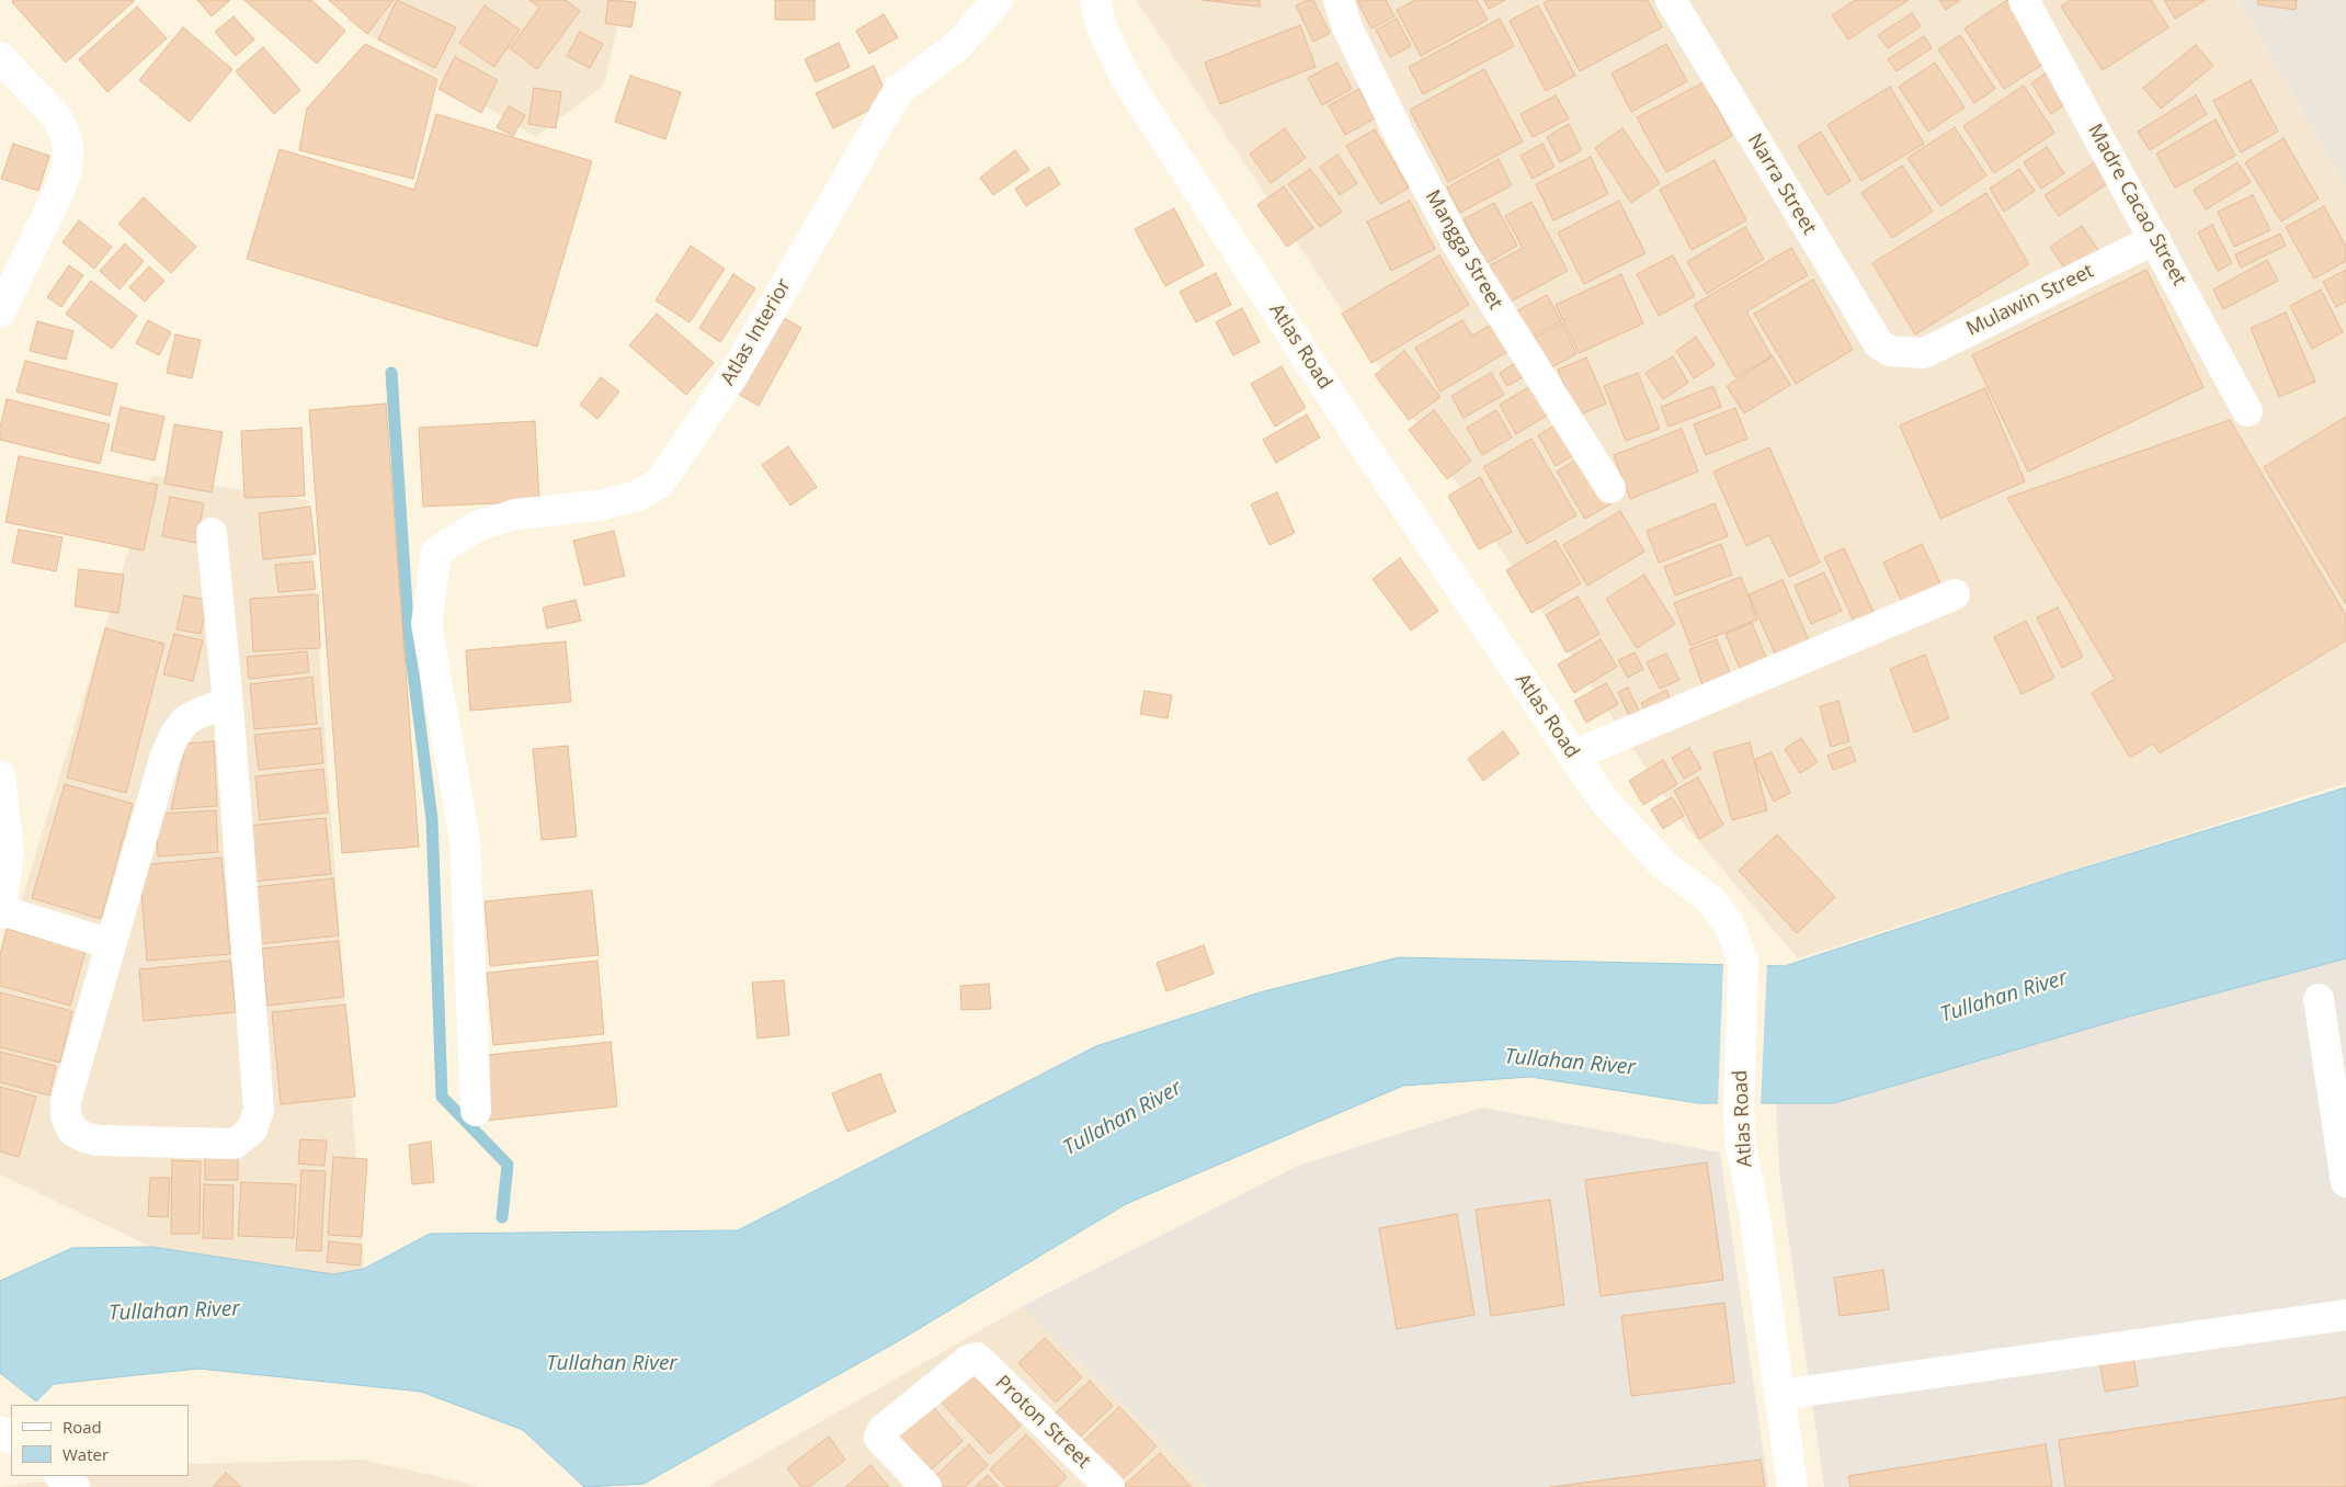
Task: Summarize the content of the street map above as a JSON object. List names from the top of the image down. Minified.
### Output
{"streets":{"street":["Narra Street","Madre Cacao Street","Mangga Street","Mulawin Street","Atlas Interior","Atlas Road","Proton Street"]},"crossings":[["Narra Street","Mulawin Street"],["Madre Cacao Street","Mulawin Street"]],"water":["Tullahan River"],"legend":["Road","Water"]}
